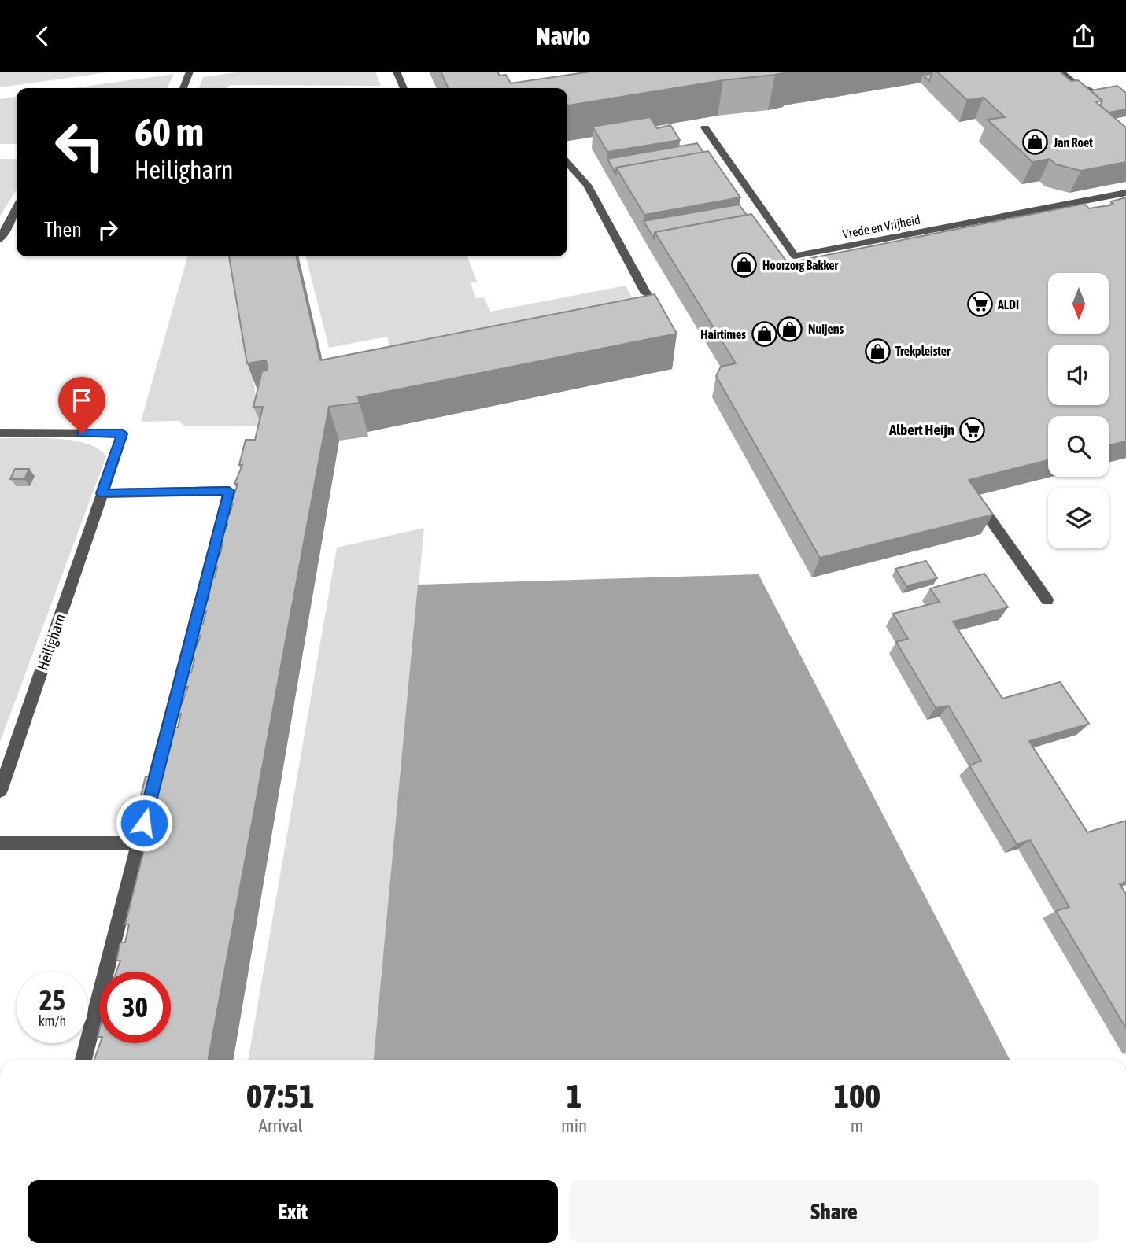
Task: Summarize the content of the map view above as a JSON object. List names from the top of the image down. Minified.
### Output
{"streets":{"street":["Vrede en Vrijheid","Heiligharn"]},"places":{"shop":["Jan Roet","Hoorzorg Bakker","Nuijens","Hairtimes","Trekpleister"],"supermarket":["ALDI","Albert Heijn"]},"north":"bottom","page":{"header":"Navio","turn":["60 m","Heiligharn"],"then":"Then","speed":"25 km/h","limit":"30","eta":["07:51","Arrival","1","min","100","m"],"buttons":["Exit","Share"]}}
